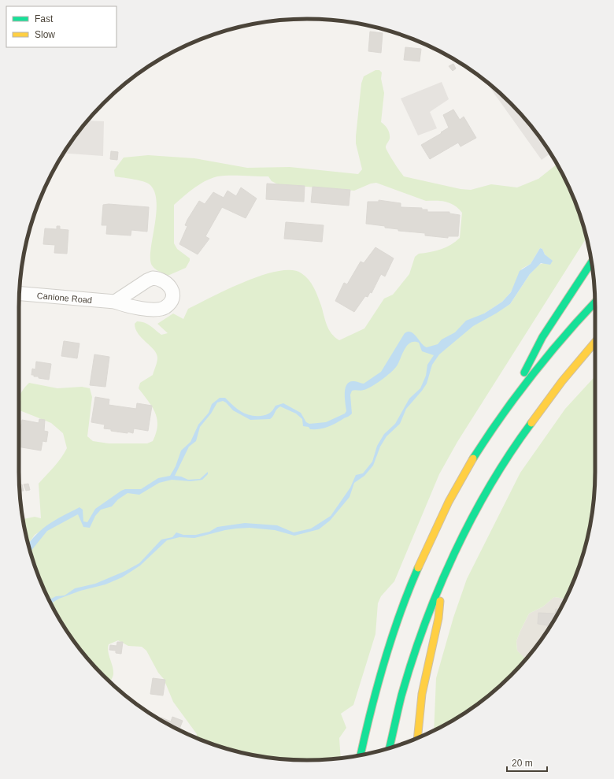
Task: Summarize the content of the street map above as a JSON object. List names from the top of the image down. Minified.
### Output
{"streets":{"street":["Canione Road"]},"legend":["Fast","Slow"],"scale_bar":"20 m"}
